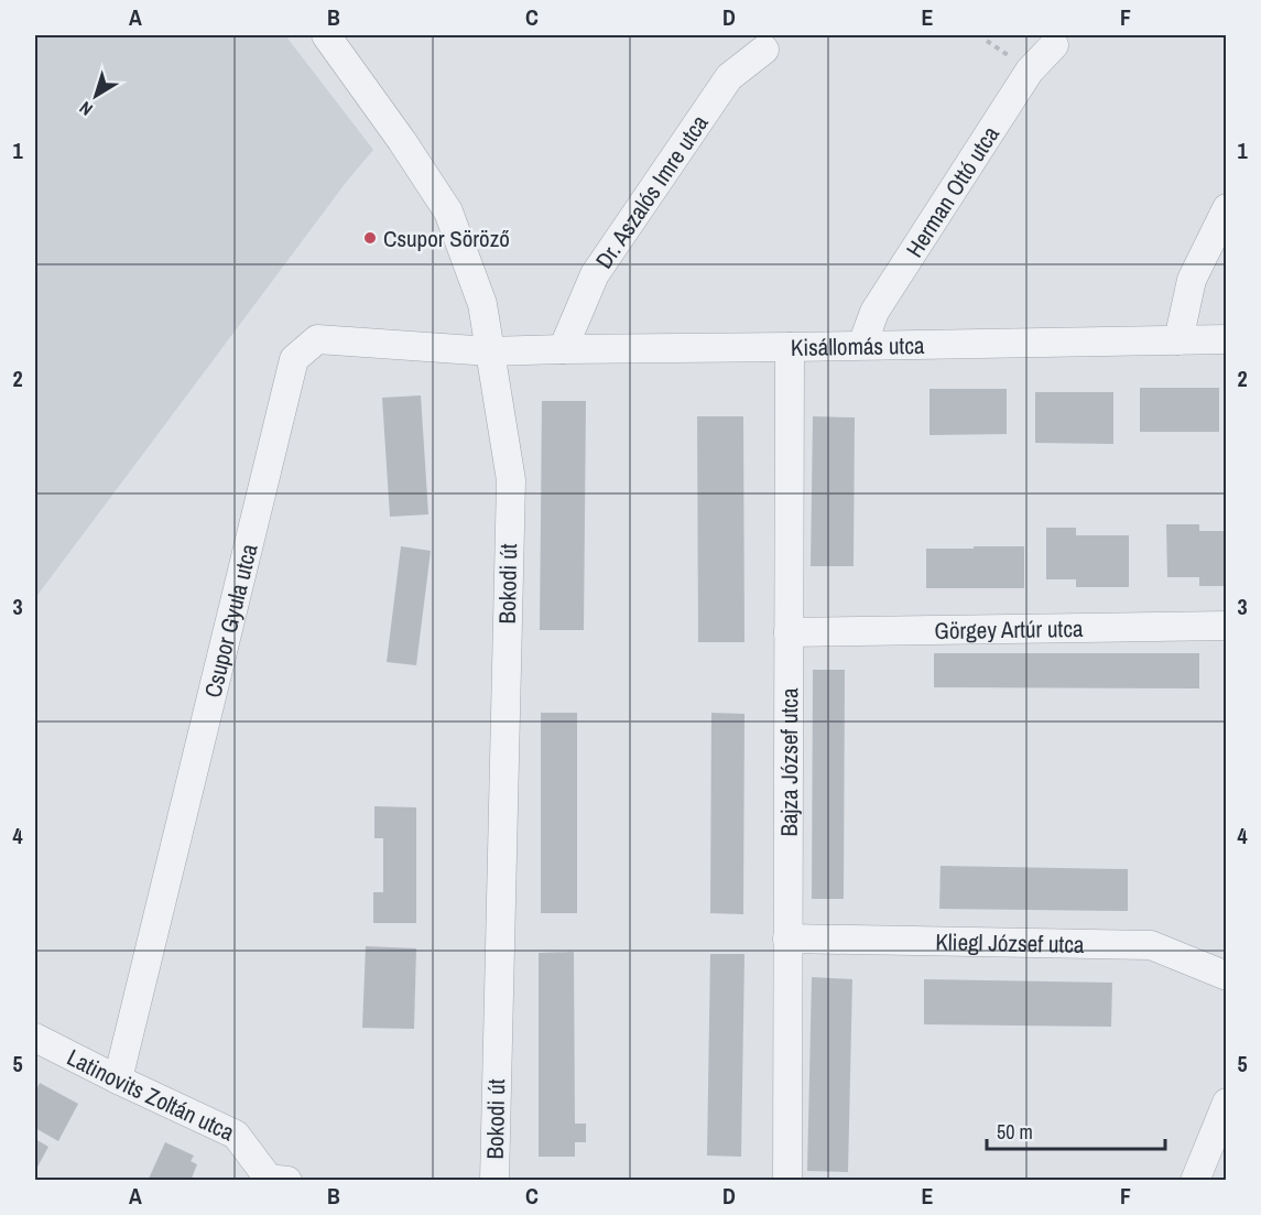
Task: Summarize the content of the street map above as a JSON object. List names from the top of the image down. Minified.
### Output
{"streets":{"street":["Dr. Aszalós Imre utca","Herman Ottó utca","Kisállomás utca","Bokodi út","Csupor Gyula utca","Görgey Artúr utca","Bajza József utca","Kliegl József utca","Latinovits Zoltán utca"]},"crossings":[["Dr. Aszalós Imre utca","Kisállomás utca"],["Herman Ottó utca","Kisállomás utca"],["Kisállomás utca","Bokodi út"],["Kisállomás utca","Csupor Gyula utca"],["Kisállomás utca","Bajza József utca"],["Bokodi út","Csupor Gyula utca"],["Csupor Gyula utca","Latinovits Zoltán utca"],["Görgey Artúr utca","Bajza József utca"],["Bajza József utca","Kliegl József utca"]],"places":["Csupor Söröző"],"scale_bar":"50 m","north":"bottom left","grid":{"columns":["A","B","C","D","E","F"],"rows":["1","2","3","4","5"]}}
